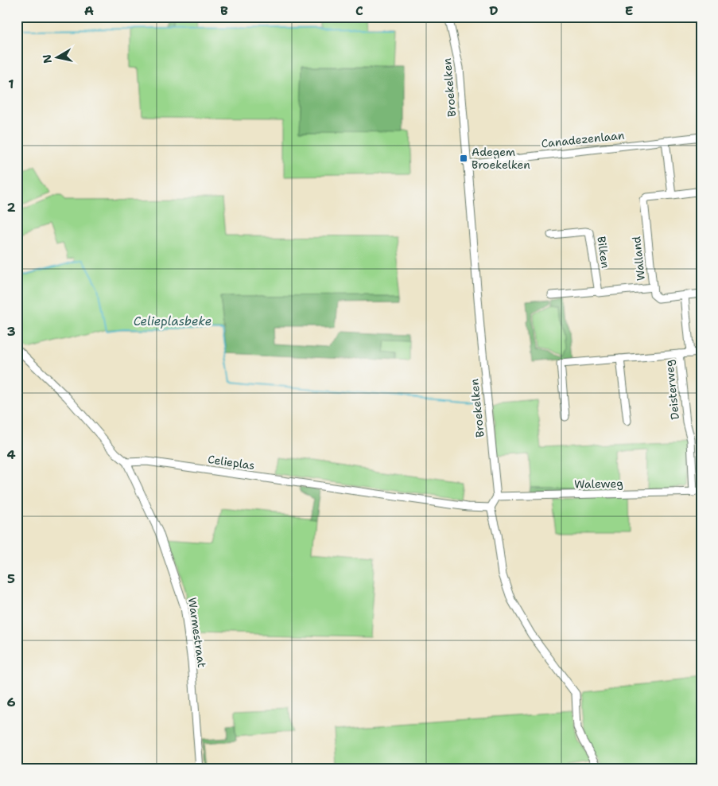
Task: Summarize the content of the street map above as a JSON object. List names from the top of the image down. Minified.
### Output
{"streets":{"street":["Broekelken","Canadezenlaan","Bilken","Walland","Deisterweg","Celieplas","Waleweg","Warmestraat"]},"crossings":[["Broekelken","Canadezenlaan"],["Broekelken","Waleweg"],["Walland","Deisterweg"],["Deisterweg","Waleweg"],["Celieplas","Warmestraat"]],"water":["Celieplasbeke"],"places":{"transit":["Adegem Broekelken"]},"north":"left","grid":{"columns":["A","B","C","D","E"],"rows":["1","2","3","4","5","6"]}}
